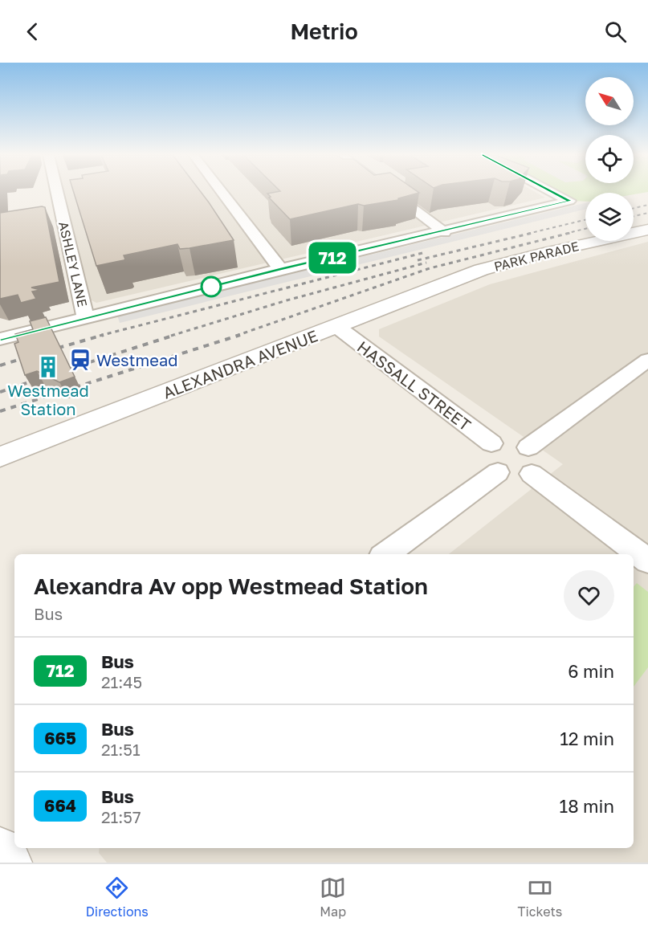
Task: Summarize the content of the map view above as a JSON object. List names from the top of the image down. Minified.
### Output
{"streets":{"street":["PARK PARADE","ASHLEY LANE","ALEXANDRA AVENUE","HASSALL STREET"]},"crossings":[["PARK PARADE","ALEXANDRA AVENUE"],["ALEXANDRA AVENUE","HASSALL STREET"]],"places":{"station":["Westmead"],"building":["Westmead Station"]},"lines":["bus line 712"],"north":"top left","page":{"header":"Metrio","on_map":"712","heading":["Alexandra Av opp Westmead Station","Bus"],"list":[{"mark":"712","name":"Bus","note":"21:45","value":"6 min"},{"mark":"665","name":"Bus","note":"21:51","value":"12 min"},{"mark":"664","name":"Bus","note":"21:57","value":"18 min"}],"tabs":["Directions","Map","Tickets"]}}
